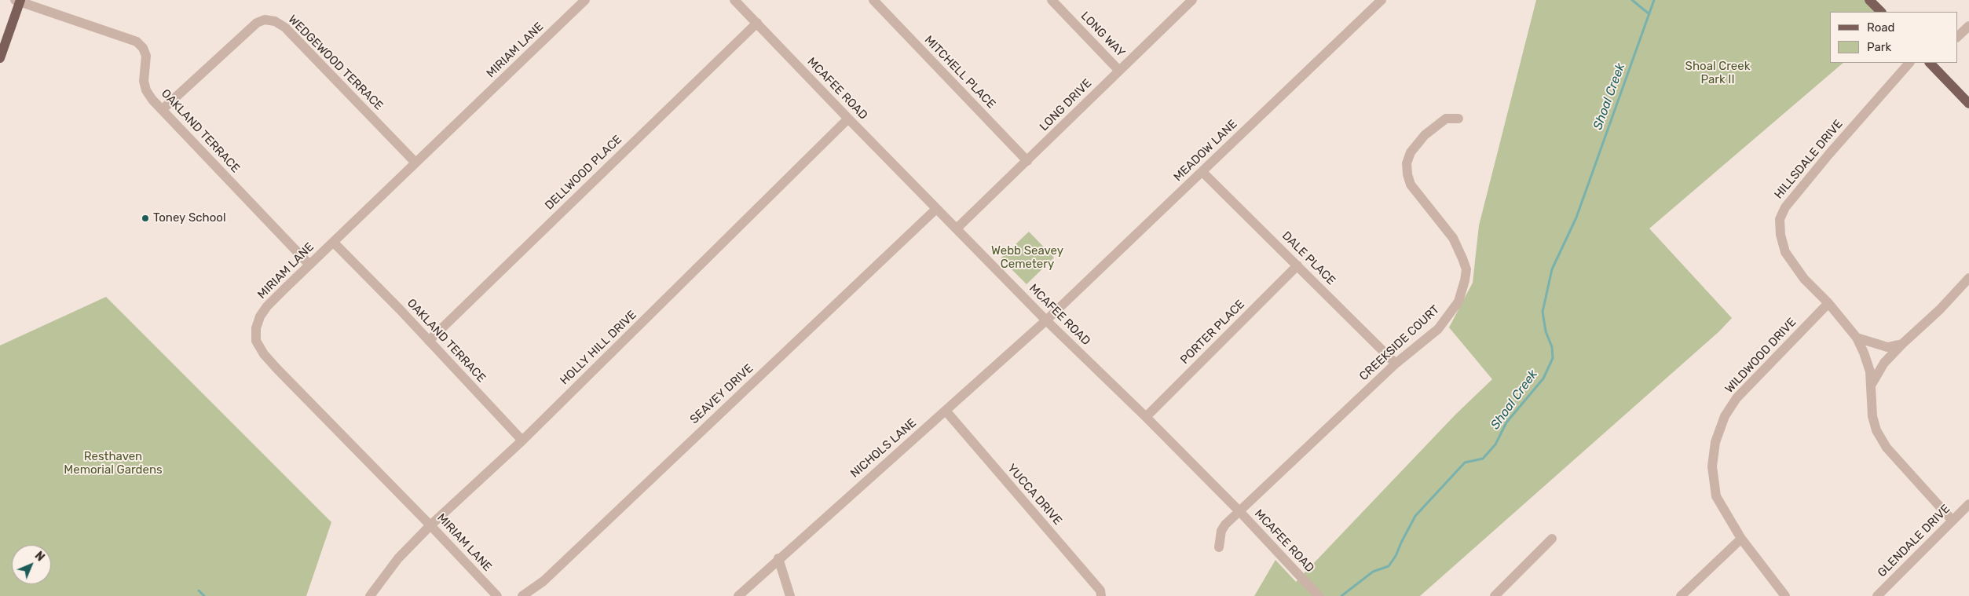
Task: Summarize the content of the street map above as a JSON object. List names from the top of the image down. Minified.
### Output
{"streets":{"street":["LONG WAY","MIRIAM LANE","WEDGEWOOD TERRACE","MITCHELL PLACE","MCAFEE ROAD","LONG DRIVE","OAKLAND TERRACE","MEADOW LANE","HILLSDALE DRIVE","DELLWOOD PLACE","DALE PLACE","PORTER PLACE","CREEKSIDE COURT","HOLLY HILL DRIVE","WILDWOOD DRIVE","SEAVEY DRIVE","NICHOLS LANE","YUCCA DRIVE","GLENDALE DRIVE"]},"crossings":[["LONG WAY","LONG DRIVE"],["MIRIAM LANE","WEDGEWOOD TERRACE"],["MIRIAM LANE","OAKLAND TERRACE"],["MIRIAM LANE","HOLLY HILL DRIVE"],["WEDGEWOOD TERRACE","OAKLAND TERRACE"],["MITCHELL PLACE","LONG DRIVE"],["MCAFEE ROAD","LONG DRIVE"],["MCAFEE ROAD","MEADOW LANE"],["MCAFEE ROAD","DELLWOOD PLACE"],["MCAFEE ROAD","PORTER PLACE"],["MCAFEE ROAD","CREEKSIDE COURT"],["MCAFEE ROAD","HOLLY HILL DRIVE"],["MCAFEE ROAD","SEAVEY DRIVE"],["MCAFEE ROAD","NICHOLS LANE"],["OAKLAND TERRACE","DELLWOOD PLACE"],["OAKLAND TERRACE","HOLLY HILL DRIVE"],["MEADOW LANE","DALE PLACE"],["MEADOW LANE","NICHOLS LANE"],["HILLSDALE DRIVE","WILDWOOD DRIVE"],["HILLSDALE DRIVE","GLENDALE DRIVE"],["DALE PLACE","PORTER PLACE"],["DALE PLACE","CREEKSIDE COURT"],["NICHOLS LANE","YUCCA DRIVE"]],"water":["Shoal Creek"],"parks":["Shoal Creek Park II","Webb Seavey Cemetery","Resthaven Memorial Gardens"],"places":["Toney School"],"legend":["Road","Park"],"north":"top right"}
